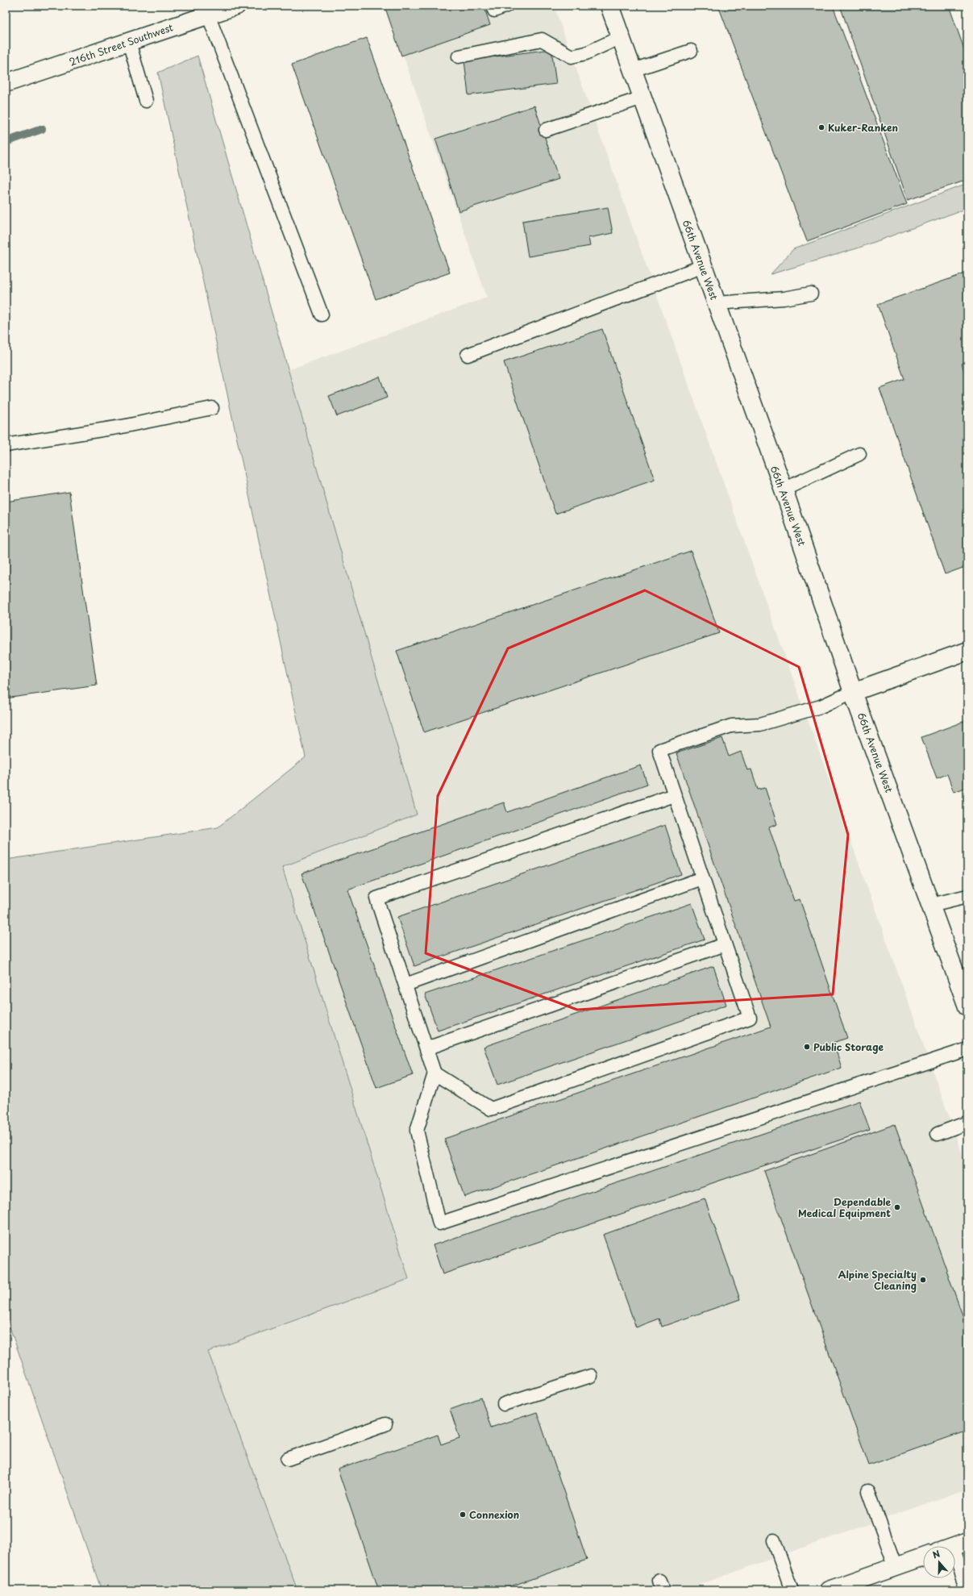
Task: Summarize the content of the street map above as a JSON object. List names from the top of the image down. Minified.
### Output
{"streets":{"main road":["216th Street Southwest","66th Avenue West"]},"places":["Kuker-Ranken","Public Storage","Dependable Medical Equipment","Alpine Specialty Cleaning","Connexion"],"north":"top"}
